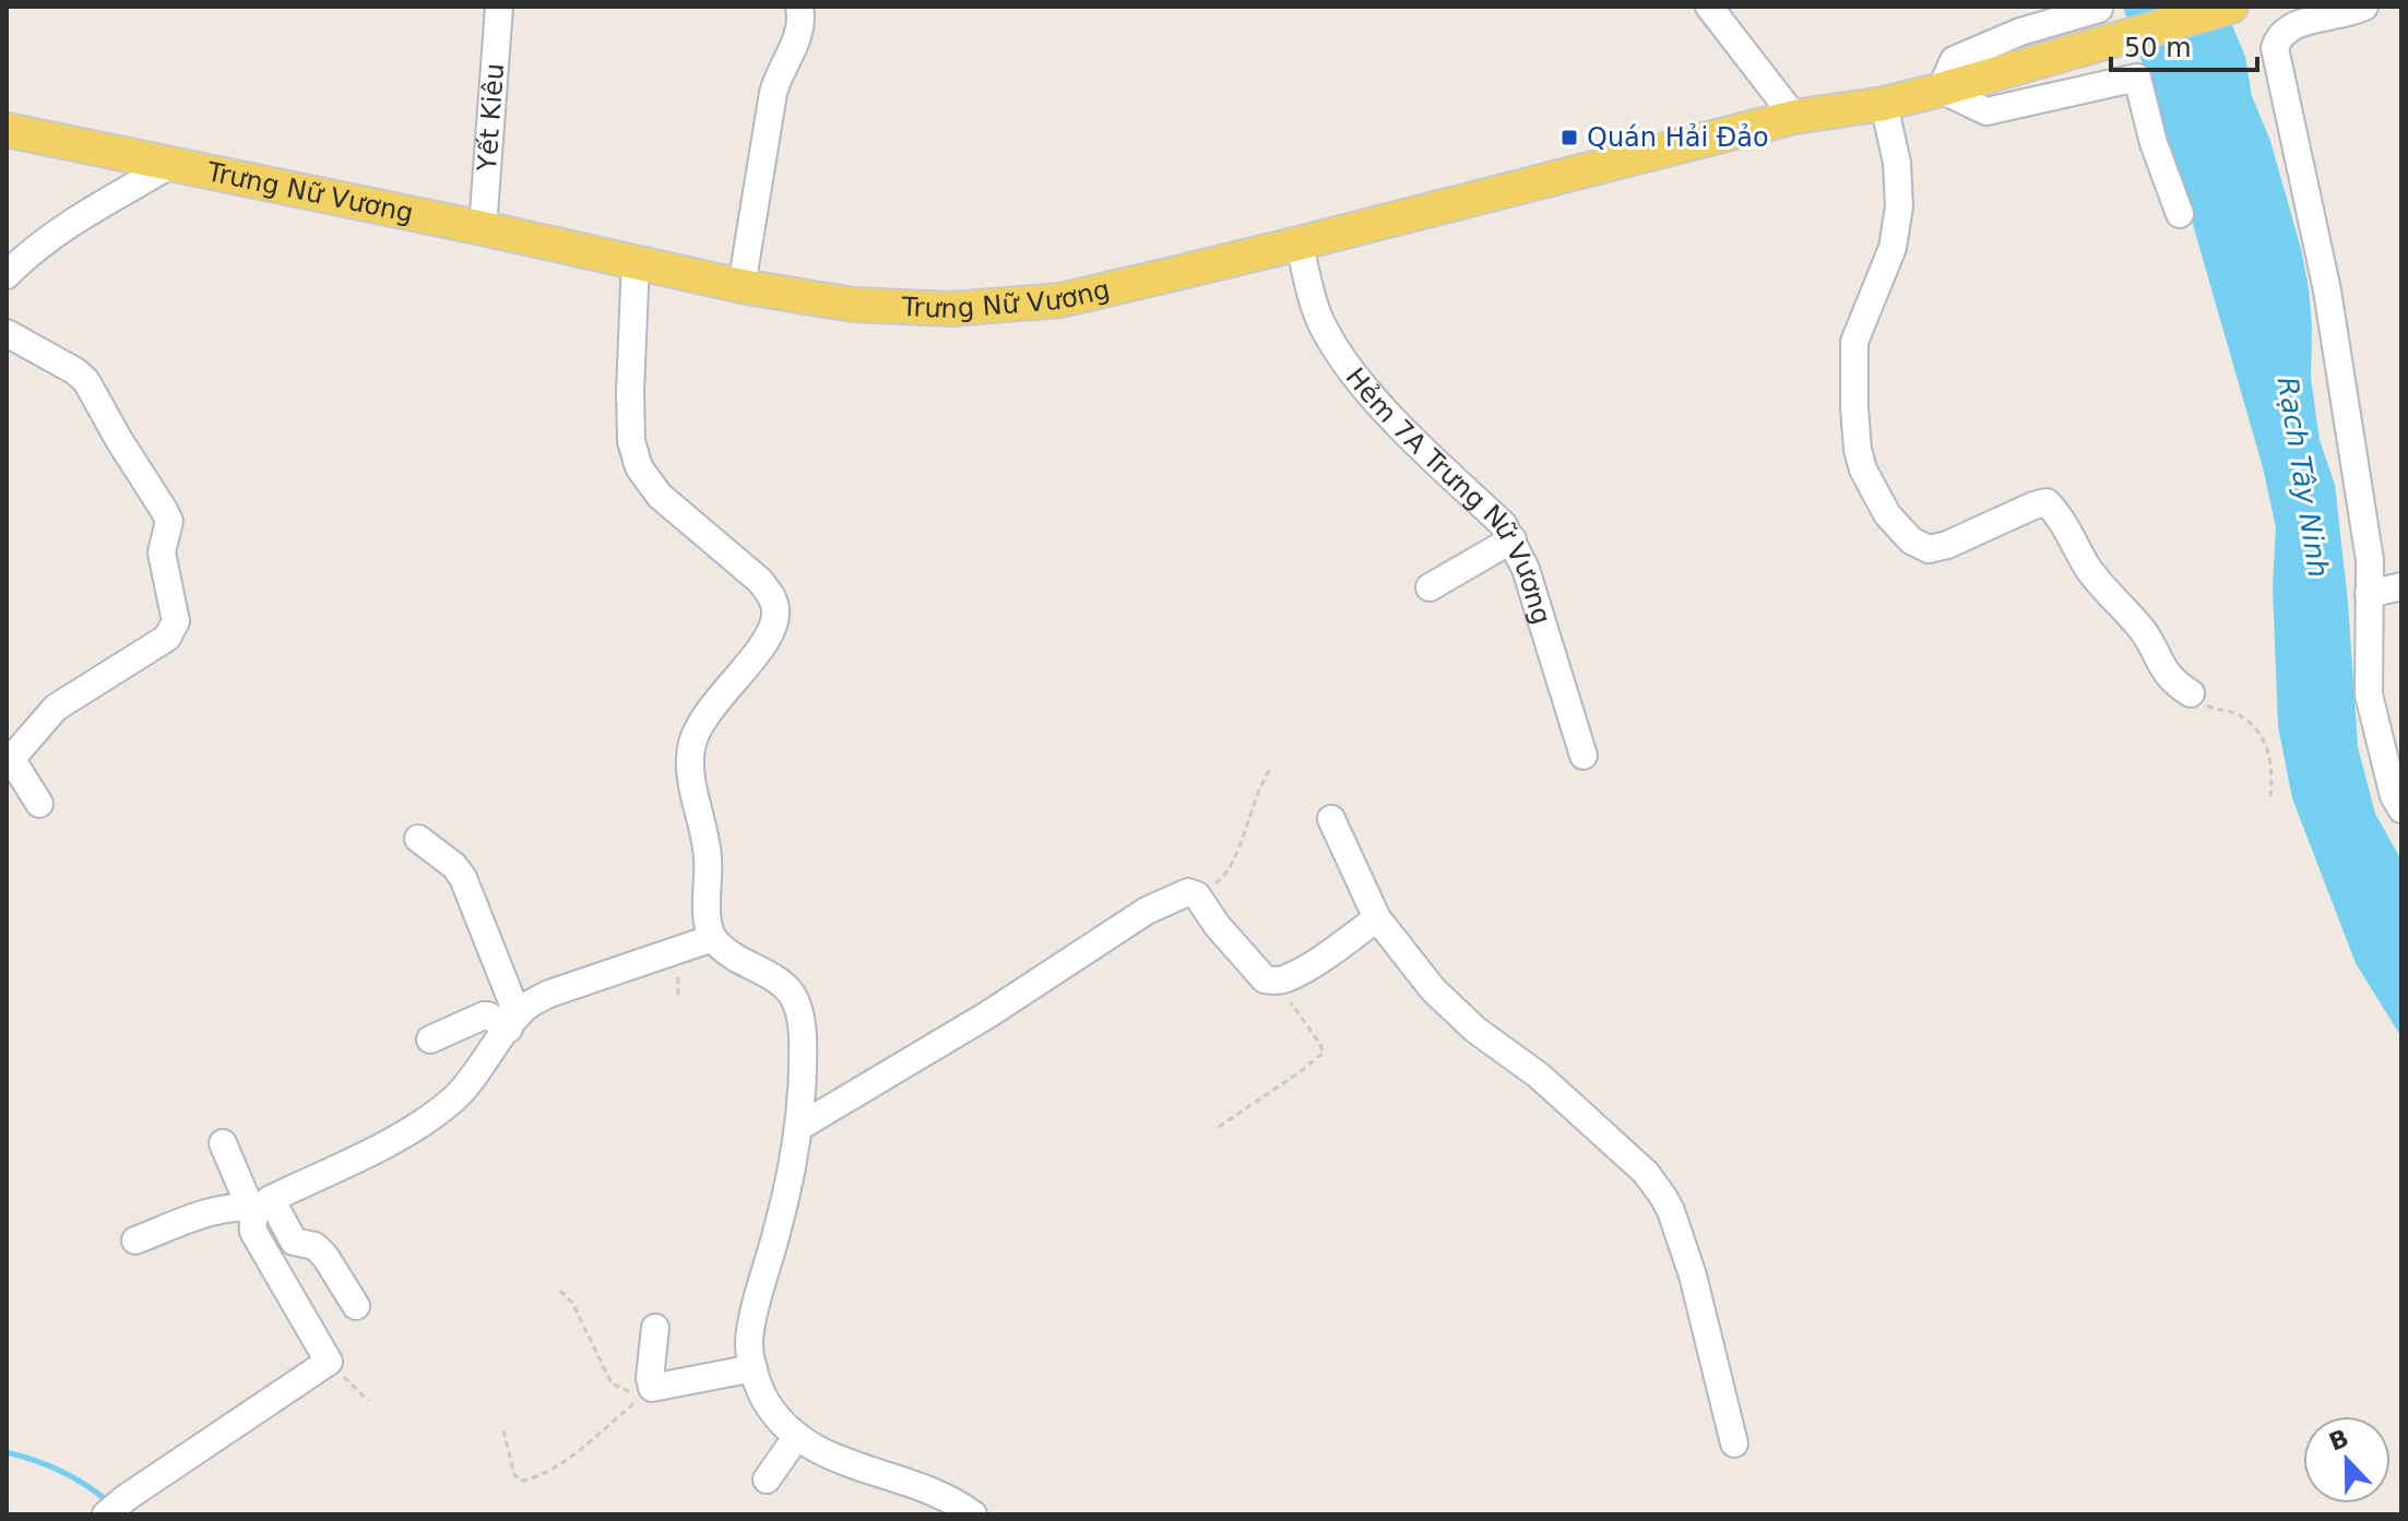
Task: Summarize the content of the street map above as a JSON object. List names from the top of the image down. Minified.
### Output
{"streets":{"main road":["Trưng Nữ Vương"],"street":["Yết Kiêu","Hẻm 7A Trưng Nữ Vương"]},"crossings":[["Yết Kiêu","Trưng Nữ Vương"],["Trưng Nữ Vương","Hẻm 7A Trưng Nữ Vương"]],"water":["Rạch Tây Ninh"],"places":{"transit":["Quán Hải Đảo"]},"scale_bar":"50 m","north":"top"}
